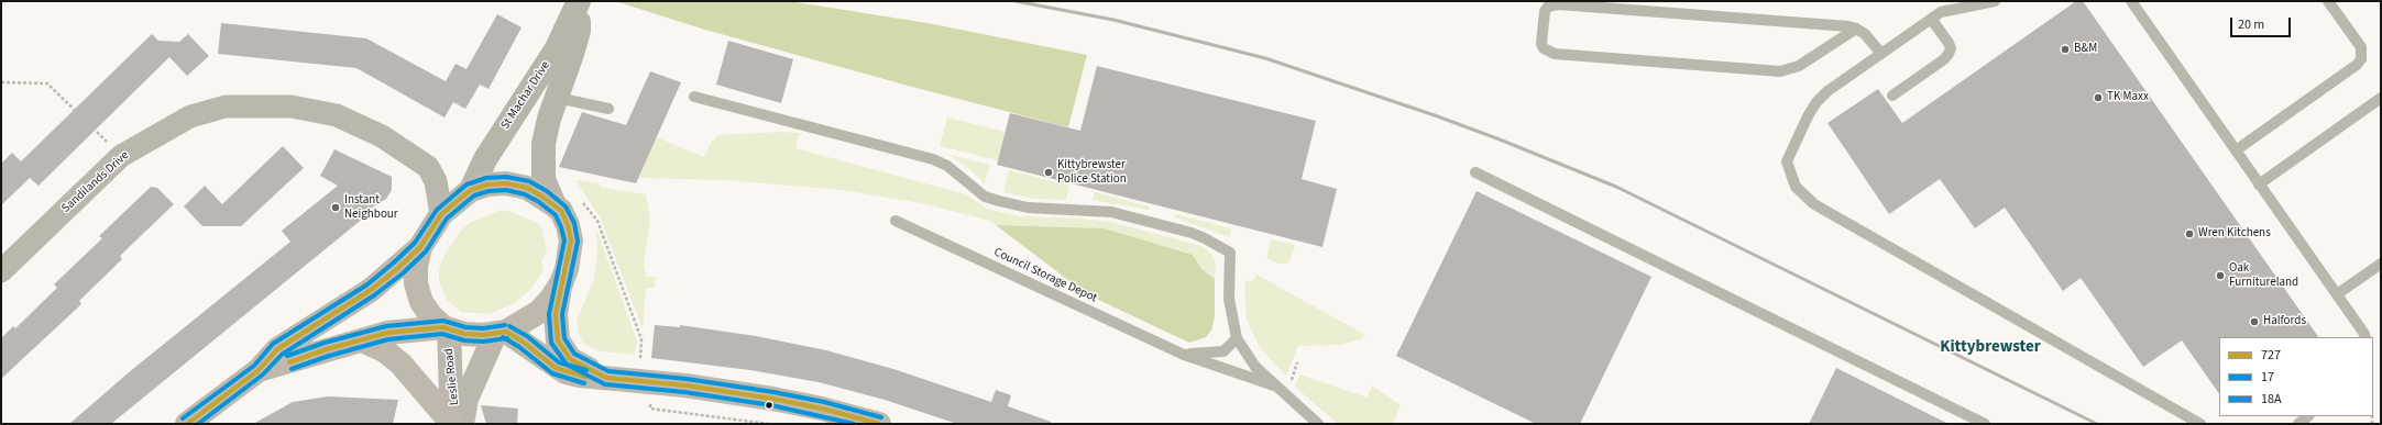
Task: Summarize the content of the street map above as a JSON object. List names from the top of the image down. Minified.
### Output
{"streets":{"main road":["St Machar Drive"],"street":["Sandilands Drive","Leslie Road"],"lane":["Council Storage Depot"]},"crossings":[["St Machar Drive","Sandilands Drive"],["St Machar Drive","Leslie Road"],["Sandilands Drive","Leslie Road"]],"districts":["Kittybrewster"],"places":["B&M","TK Maxx","Kittybrewster Police Station","Instant Neighbour","Wren Kitchens","Oak Furnitureland","Halfords"],"lines":["transit line 18A","transit line 727","transit line 17"],"legend":["727","17","18A"],"scale_bar":"20 m"}
